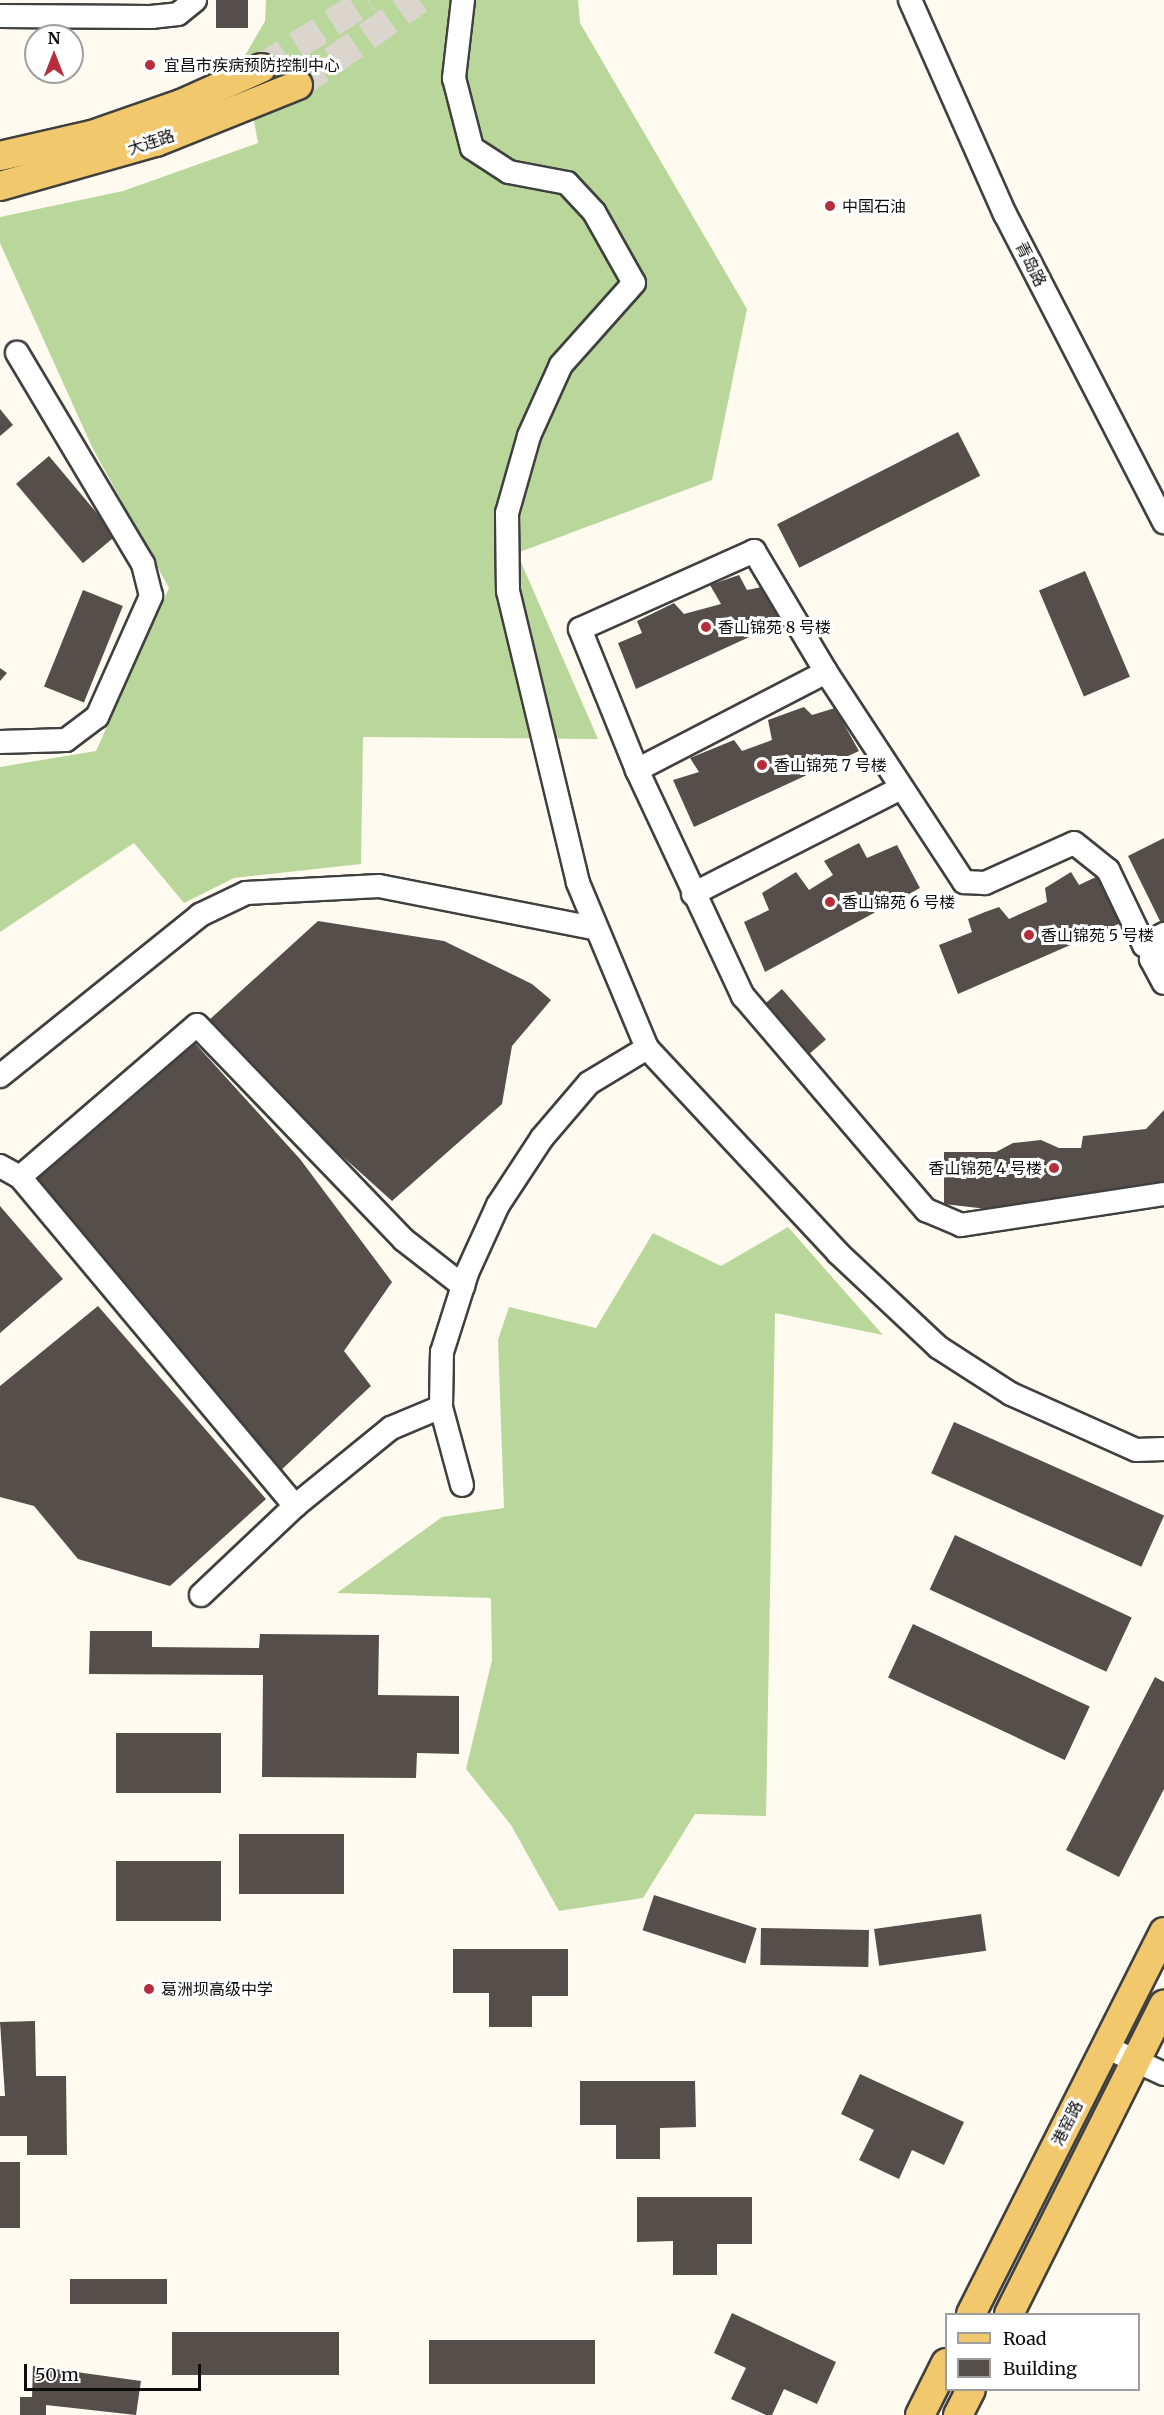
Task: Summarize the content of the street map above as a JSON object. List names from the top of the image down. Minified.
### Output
{"streets":{"main road":["大连路","港窑路"],"street":["青岛路"]},"places":["宜昌市疾病预防控制中心","中国石油","香山锦苑 8 号楼","香山锦苑 7 号楼","香山锦苑 6 号楼","香山锦苑 5 号楼","香山锦苑 4 号楼","葛洲坝高级中学"],"legend":["Road","Building"],"scale_bar":"50 m","north":"top"}
